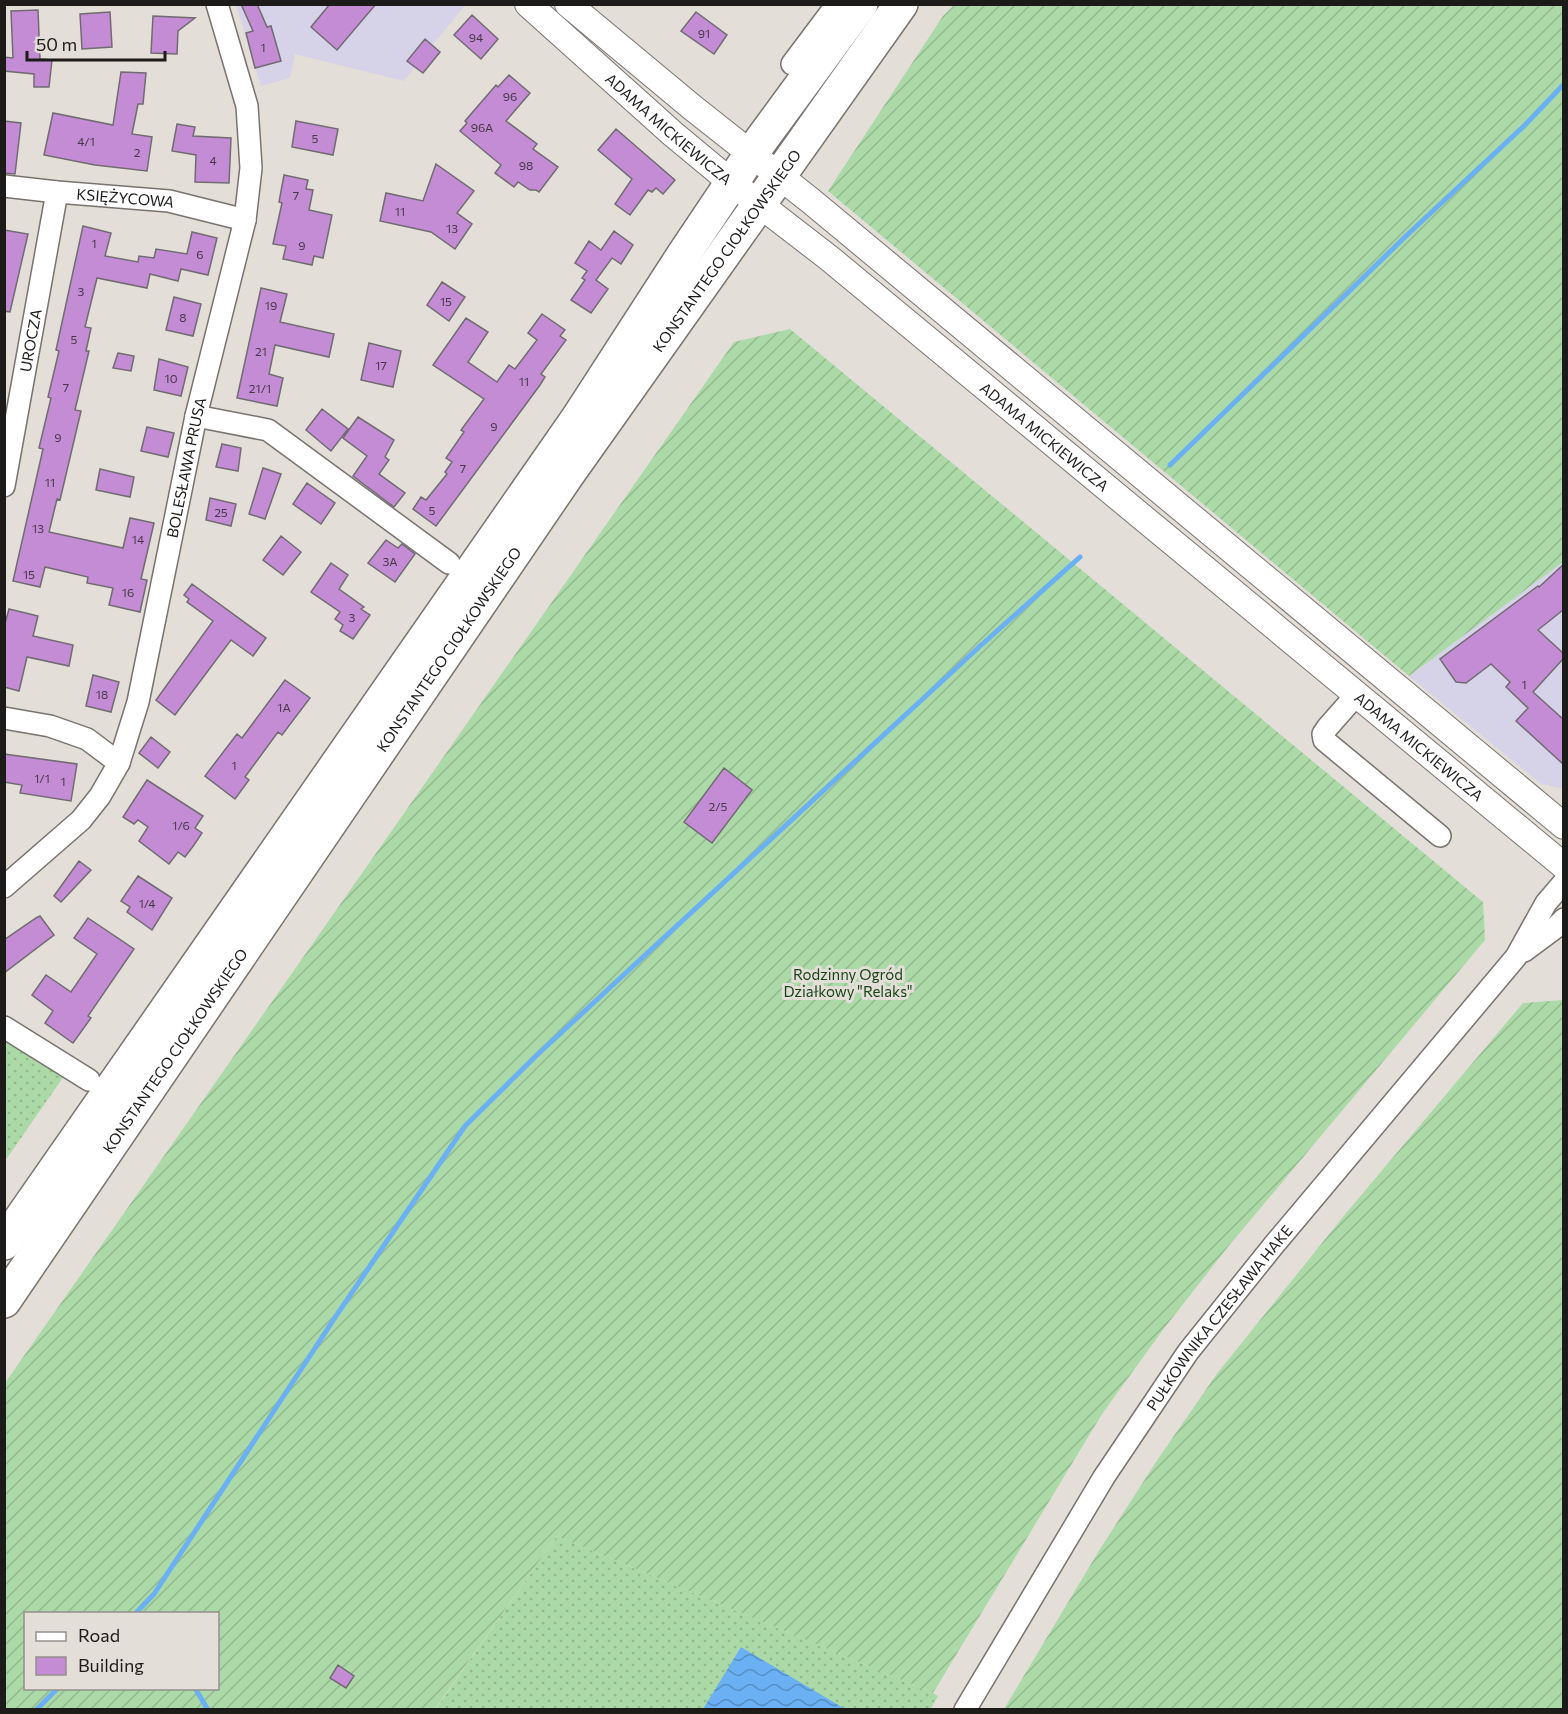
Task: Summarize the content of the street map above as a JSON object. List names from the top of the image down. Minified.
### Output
{"streets":{"main road":["KONSTANTEGO CIOŁKOWSKIEGO"],"street":["ADAMA MICKIEWICZA","KSIĘŻYCOWA","UROCZA","BOLESŁAWA PRUSA","PUŁKOWNIKA CZESŁAWA HAKE"]},"crossings":[["ADAMA MICKIEWICZA","KONSTANTEGO CIOŁKOWSKIEGO"],["KSIĘŻYCOWA","UROCZA"],["KSIĘŻYCOWA","BOLESŁAWA PRUSA"]],"parks":["Rodzinny Ogród Działkowy \"Relaks\""],"house_numbers":["91","94","1","96","96A","5","4/1","2","4","98","7","11","13","1","9","6","3","15","19","8","5","21","17","10","11","7","21/1","9","9","7","11","5","25","13","14","3A","15","16","3","1","18","1A","1","1/1","1","2/5","1/6","1/4"],"legend":["Road","Building"],"scale_bar":"50 m"}
